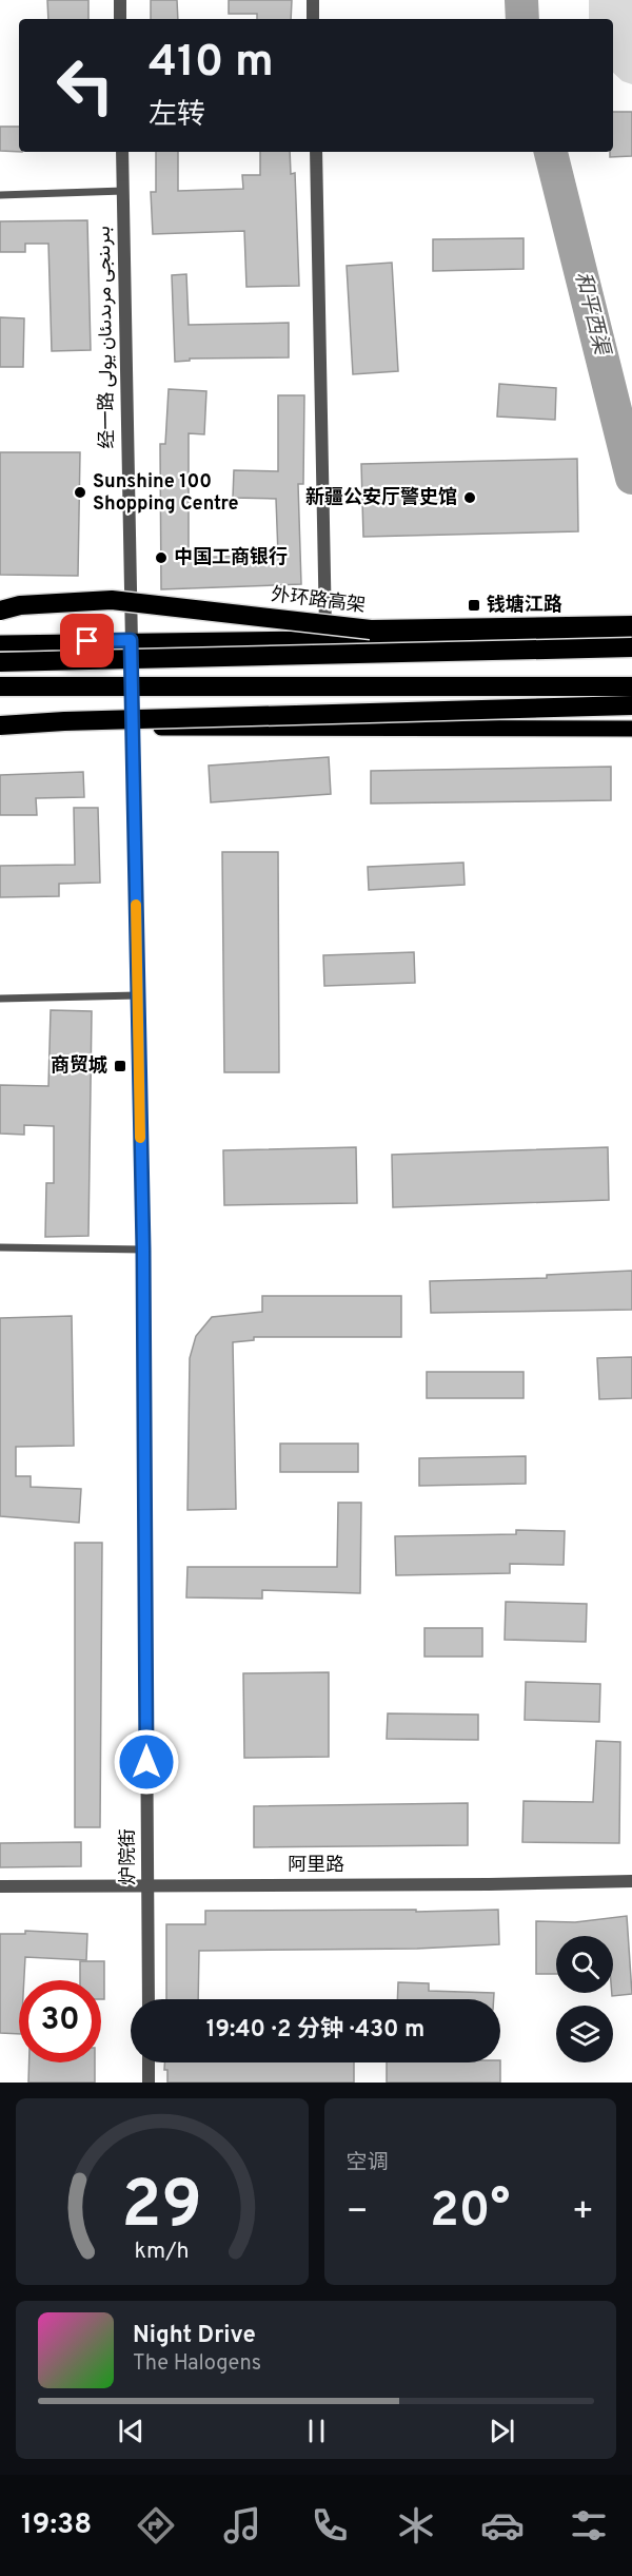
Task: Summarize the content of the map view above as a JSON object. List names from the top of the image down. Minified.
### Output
{"streets":{"highway":["外环路高架"],"street":["经一路 بىرىنجى مرىدىئان يولى","炉院街","阿里路"]},"crossings":[["经一路 بىرىنجى مرىدىئان يولى","炉院街"],["炉院街","阿里路"]],"water":["和平西渠"],"places":{"other":["Sunshine 100 Shopping Centre","新疆公安厅警史馆","中国工商银行"],"transit":["钱塘江路","商贸城"]},"page":{"turn":["410 m","左转"],"limit":"30","trip":"19:40 · 2 分钟 · 430 m","tile":"空调","heat":["−","20°","+"],"song":["Night Drive","The Halogens"],"tabs":"19:38","gauge":["29","km/h"]}}
